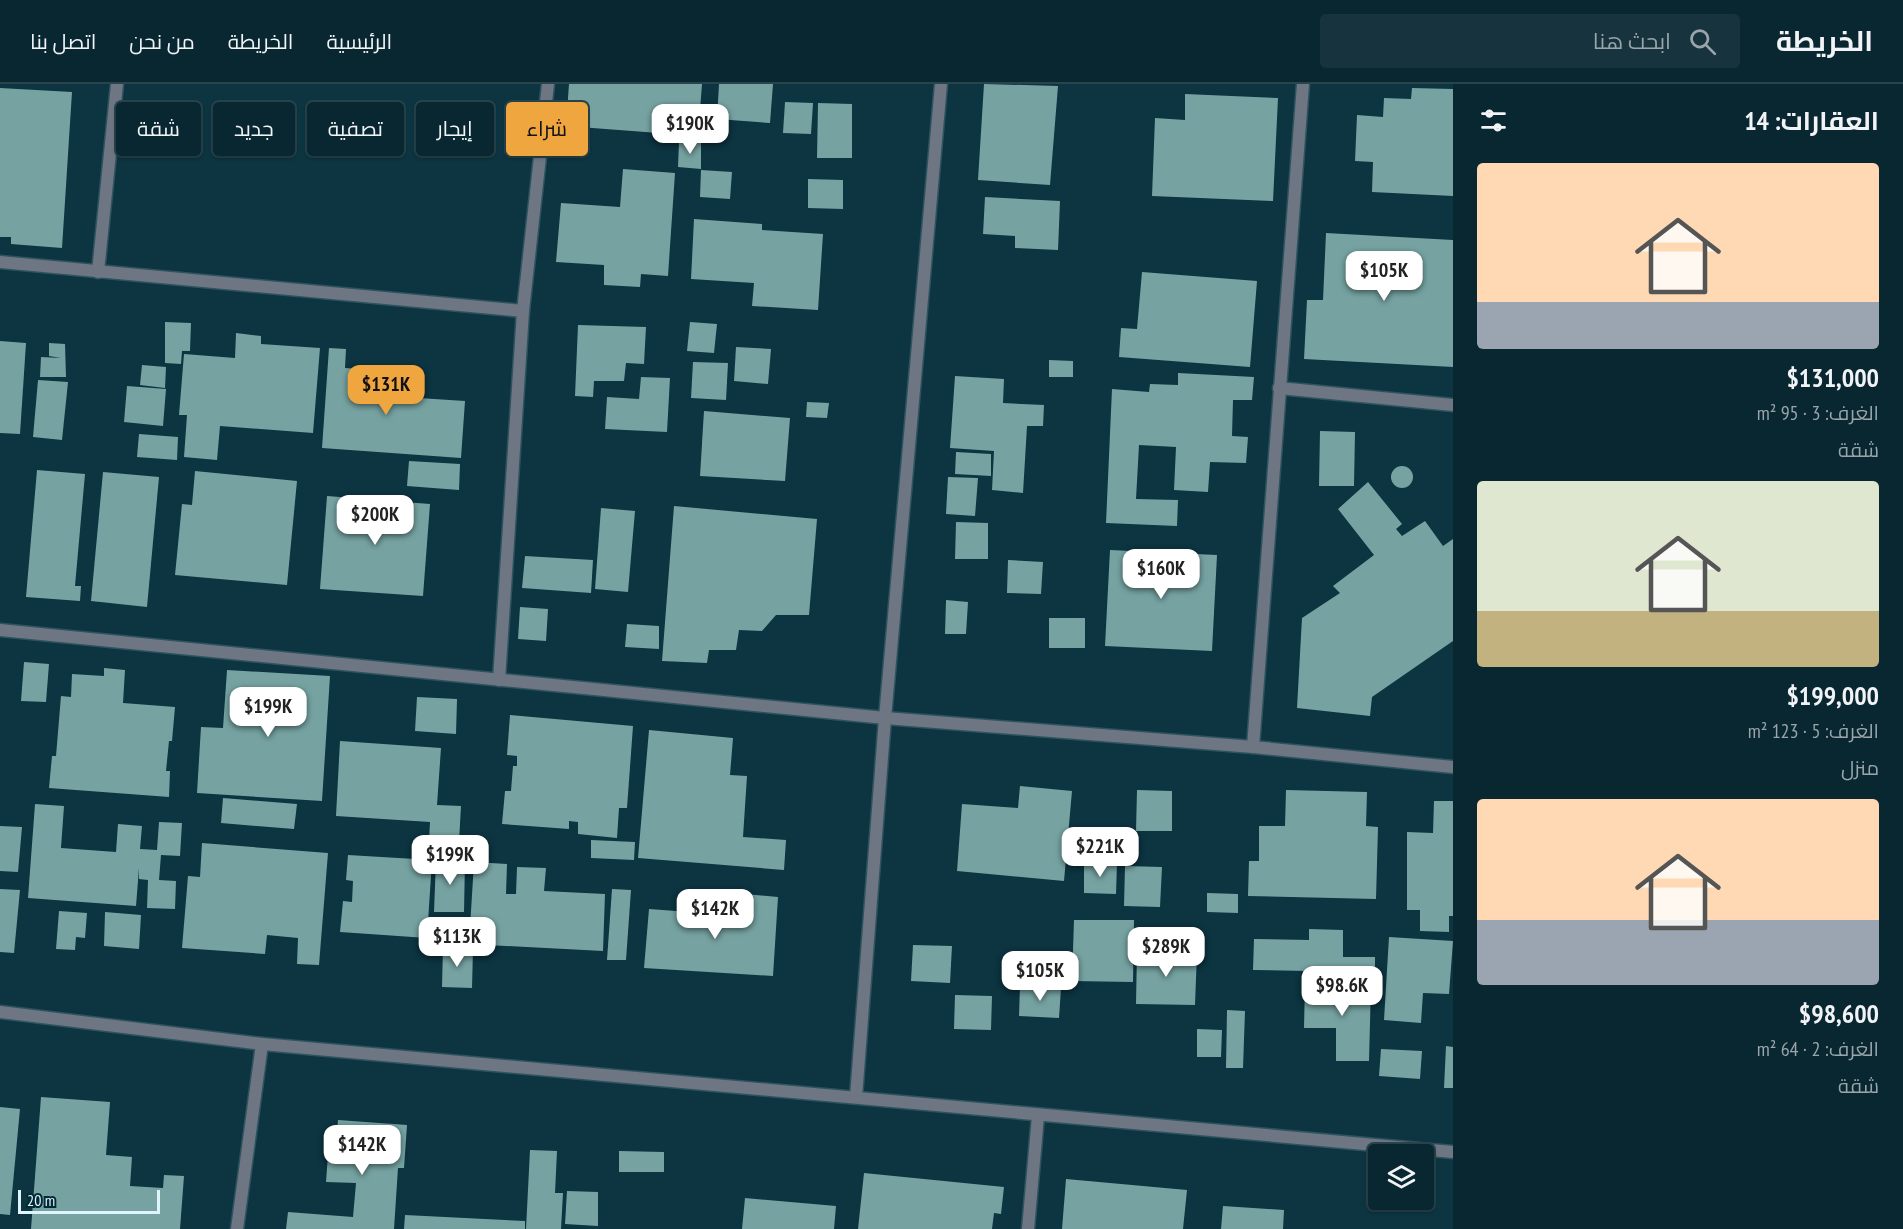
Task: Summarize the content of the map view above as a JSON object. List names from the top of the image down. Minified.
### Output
{"scale_bar":"20 m","page":{"header":"الخريطة","search":"ابحث هنا","nav":["الرئيسية","الخريطة","من نحن","اتصل بنا"],"heading":"العقارات: 14","chip":["شراء","إيجار","تصفية","جديد","شقة"],"price":["$190K","$105K","$131K","$200K","$160K","$199K","$221K","$199K","$142K","$113K","$289K","$105K","$98.6K","$142K"],"list":[{"name":"$131,000","note":"الغرف: 3 · 95 m² · شقة"},{"name":"$199,000","note":"الغرف: 5 · 123 m² · منزل"},{"name":"$98,600","note":"الغرف: 2 · 64 m² · شقة"}],"scale":"20 m"}}
